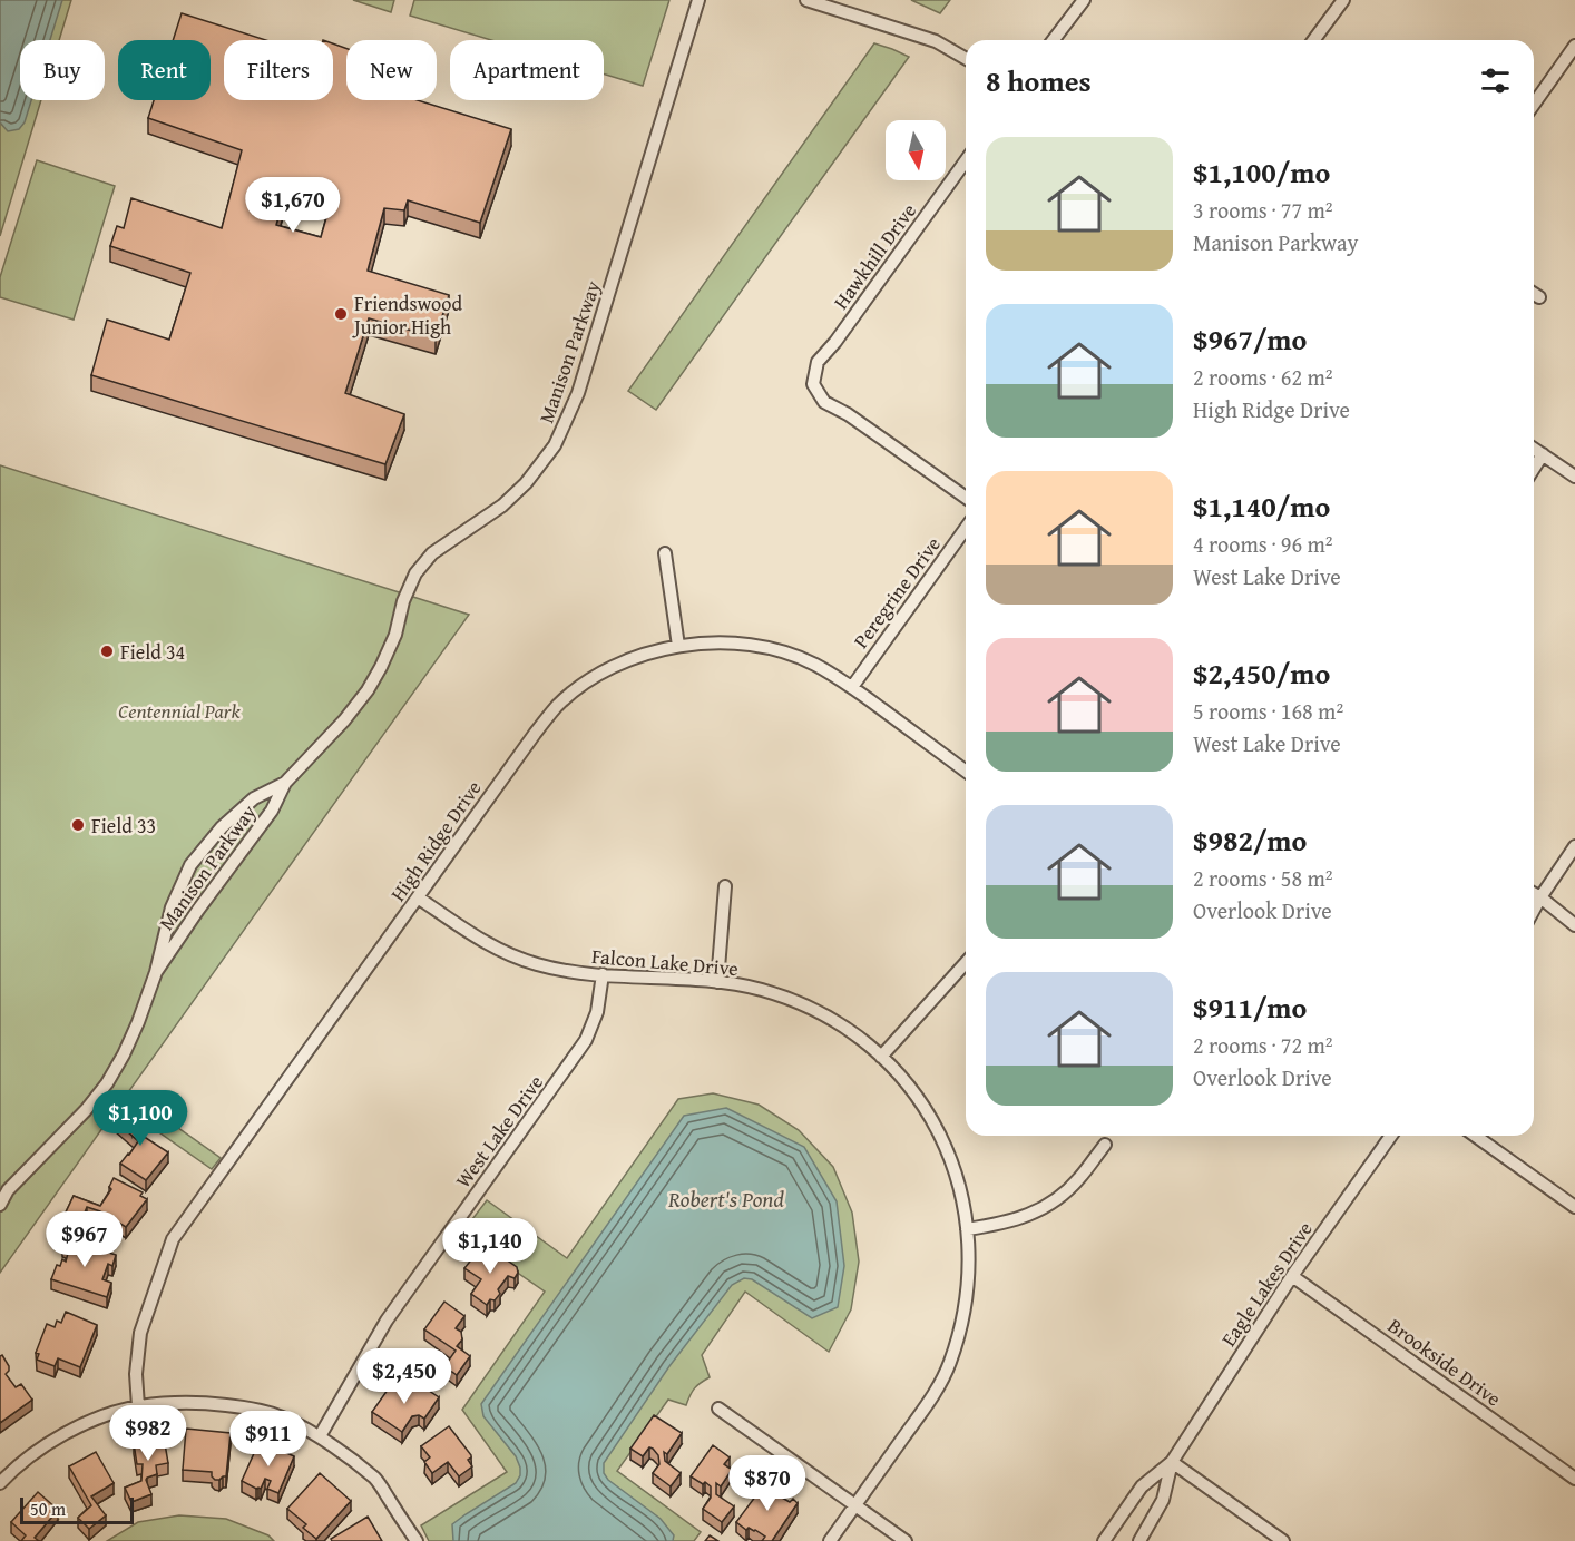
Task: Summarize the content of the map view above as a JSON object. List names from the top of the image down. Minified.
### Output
{"streets":{"street":["Hawkhill Drive","Manison Parkway","Peregrine Drive","High Ridge Drive","Falcon Lake Drive","West Lake Drive","Eagle Lakes Drive","Brookside Drive"]},"crossings":[["Peregrine Drive","High Ridge Drive"],["High Ridge Drive","Falcon Lake Drive"],["Falcon Lake Drive","West Lake Drive"],["Eagle Lakes Drive","Brookside Drive"]],"water":["Robert's Pond"],"parks":["Centennial Park"],"places":["Friendswood Junior High","Field 34","Field 33"],"scale_bar":"50 m","north":"bottom","page":{"chip":["Buy","Rent","Filters","New","Apartment"],"heading":"8 homes","list":[{"name":"$1,100/mo","note":"3 rooms · 77 m² · Manison Parkway"},{"name":"$967/mo","note":"2 rooms · 62 m² · High Ridge Drive"},{"name":"$1,140/mo","note":"4 rooms · 96 m² · West Lake Drive"},{"name":"$2,450/mo","note":"5 rooms · 168 m² · West Lake Drive"},{"name":"$982/mo","note":"2 rooms · 58 m² · Overlook Drive"},{"name":"$911/mo","note":"2 rooms · 72 m² · Overlook Drive"}],"price":["$1,670","$1,100","$967","$1,140","$2,450","$982","$911","$870"],"scale":"50 m"}}
